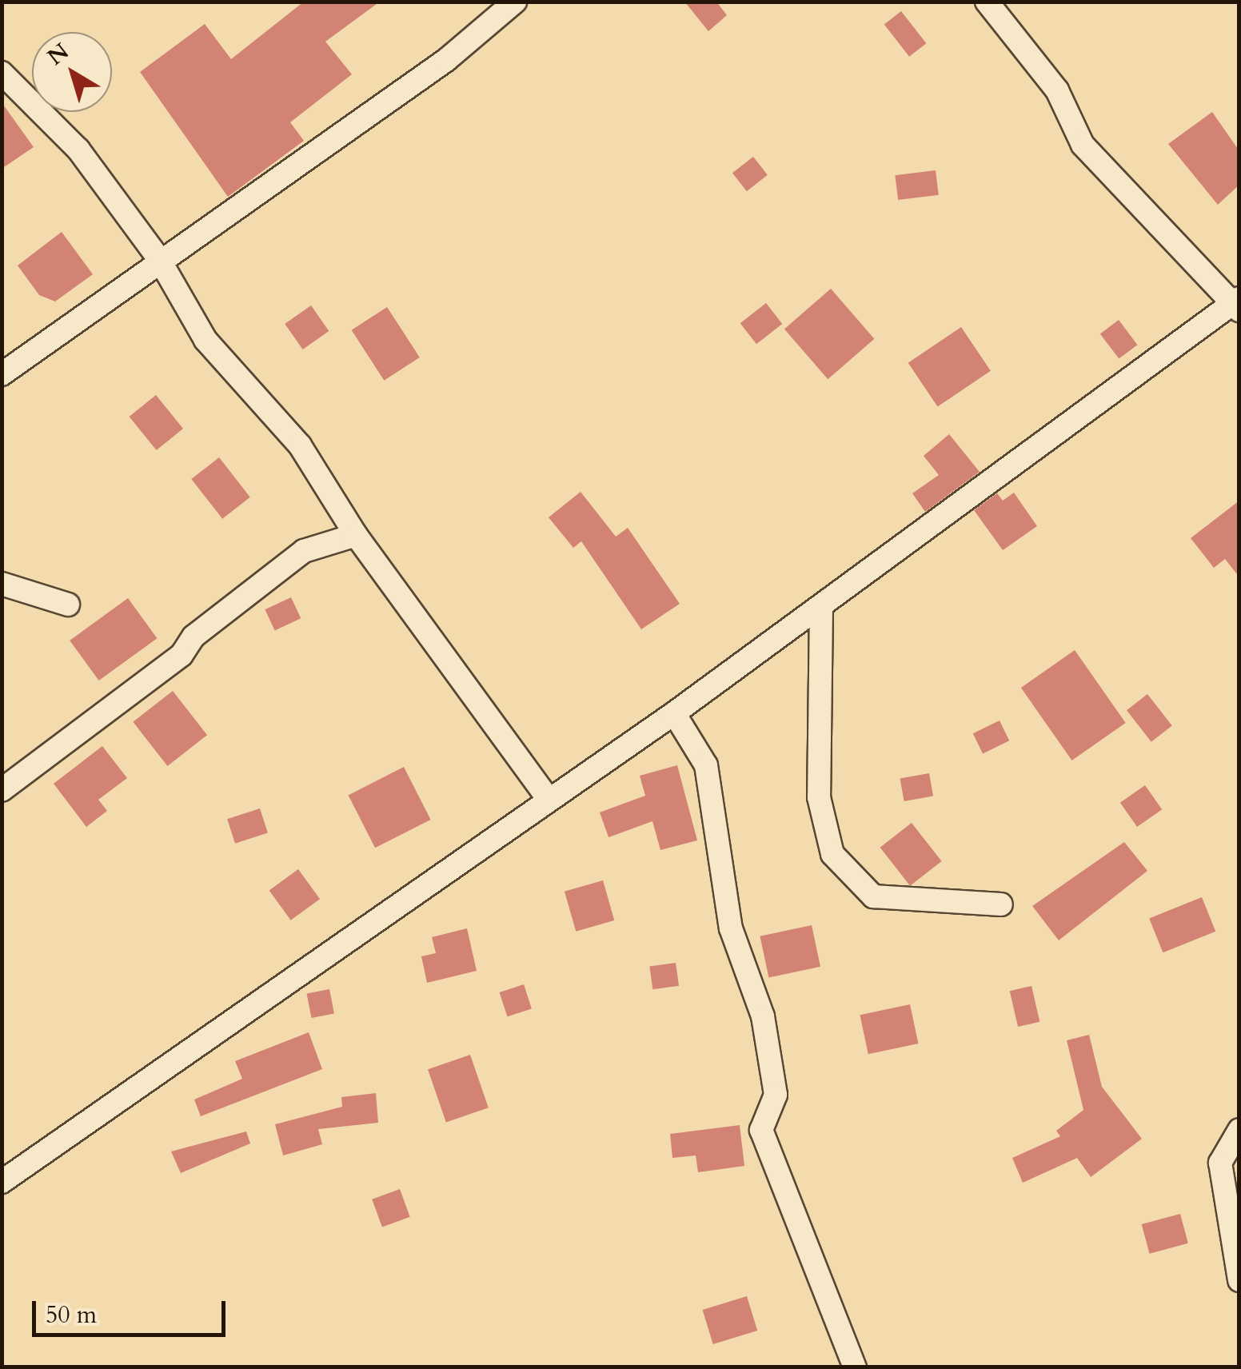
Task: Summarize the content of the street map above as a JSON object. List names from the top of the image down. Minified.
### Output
{"scale_bar":"50 m","north":"top left"}
